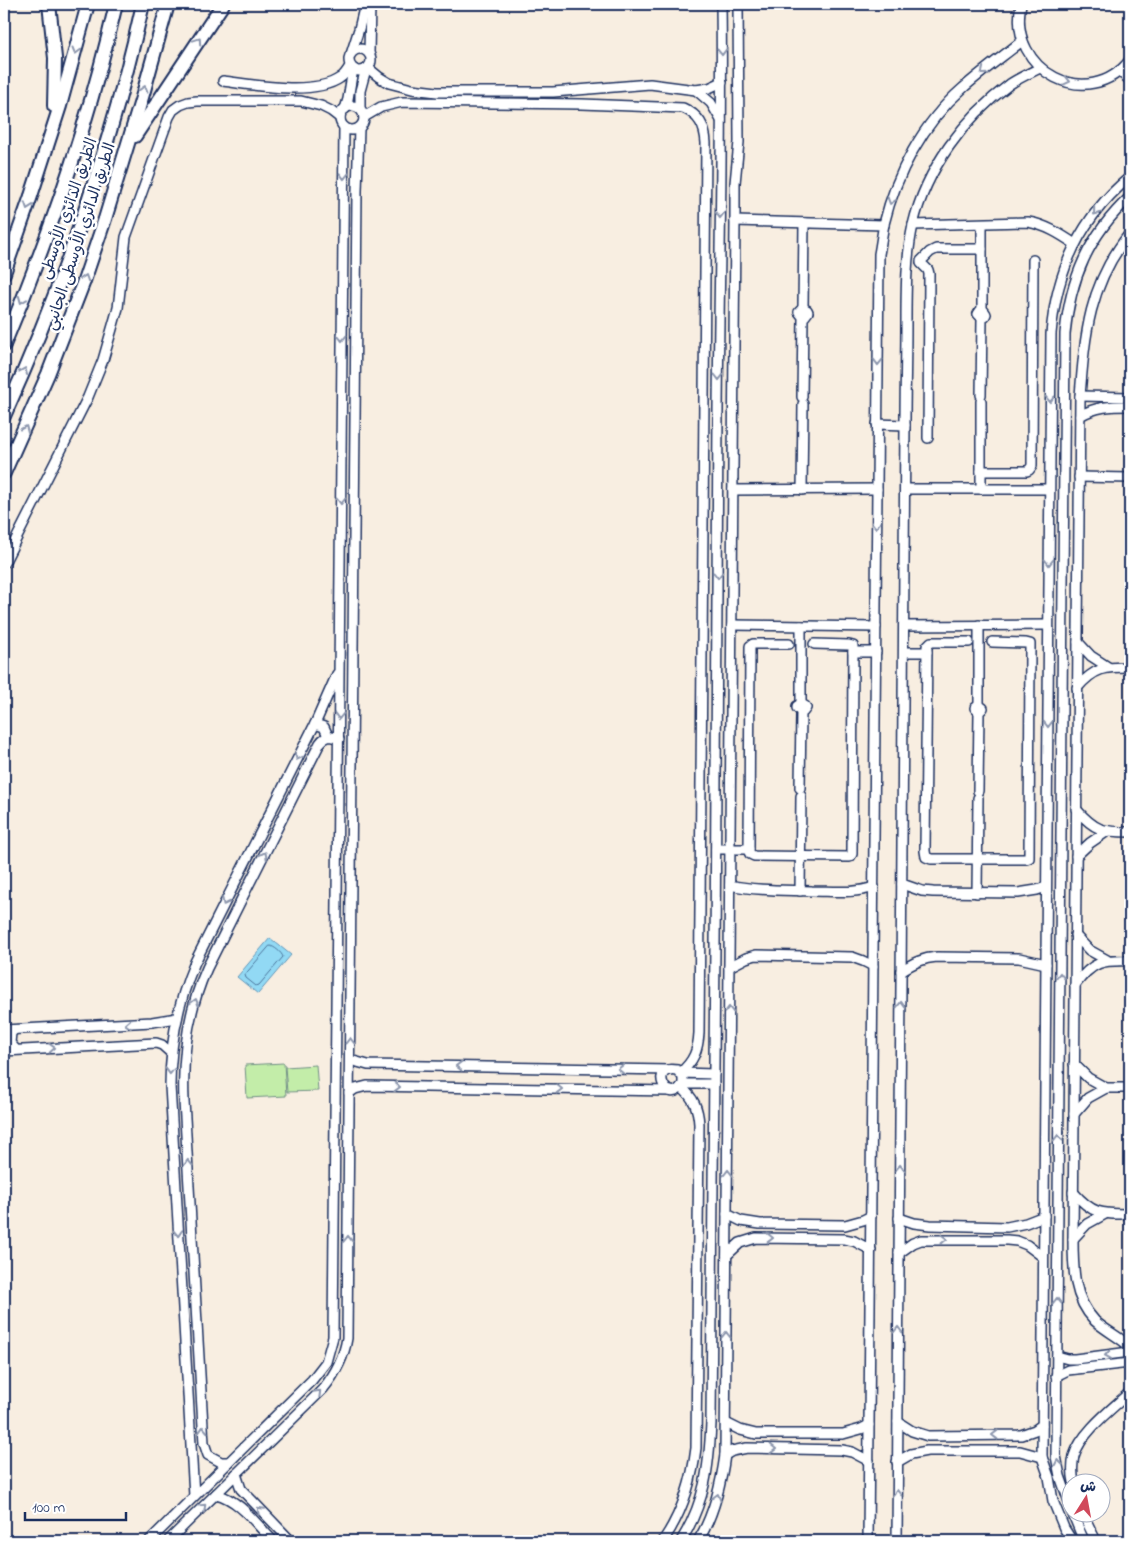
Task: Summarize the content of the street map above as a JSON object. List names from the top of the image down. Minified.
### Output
{"streets":{"highway":["الطريق الدائري الأوسطى","الطريق الدائري الأوسطى الجانبي"]},"scale_bar":"100 m","north":"top"}
